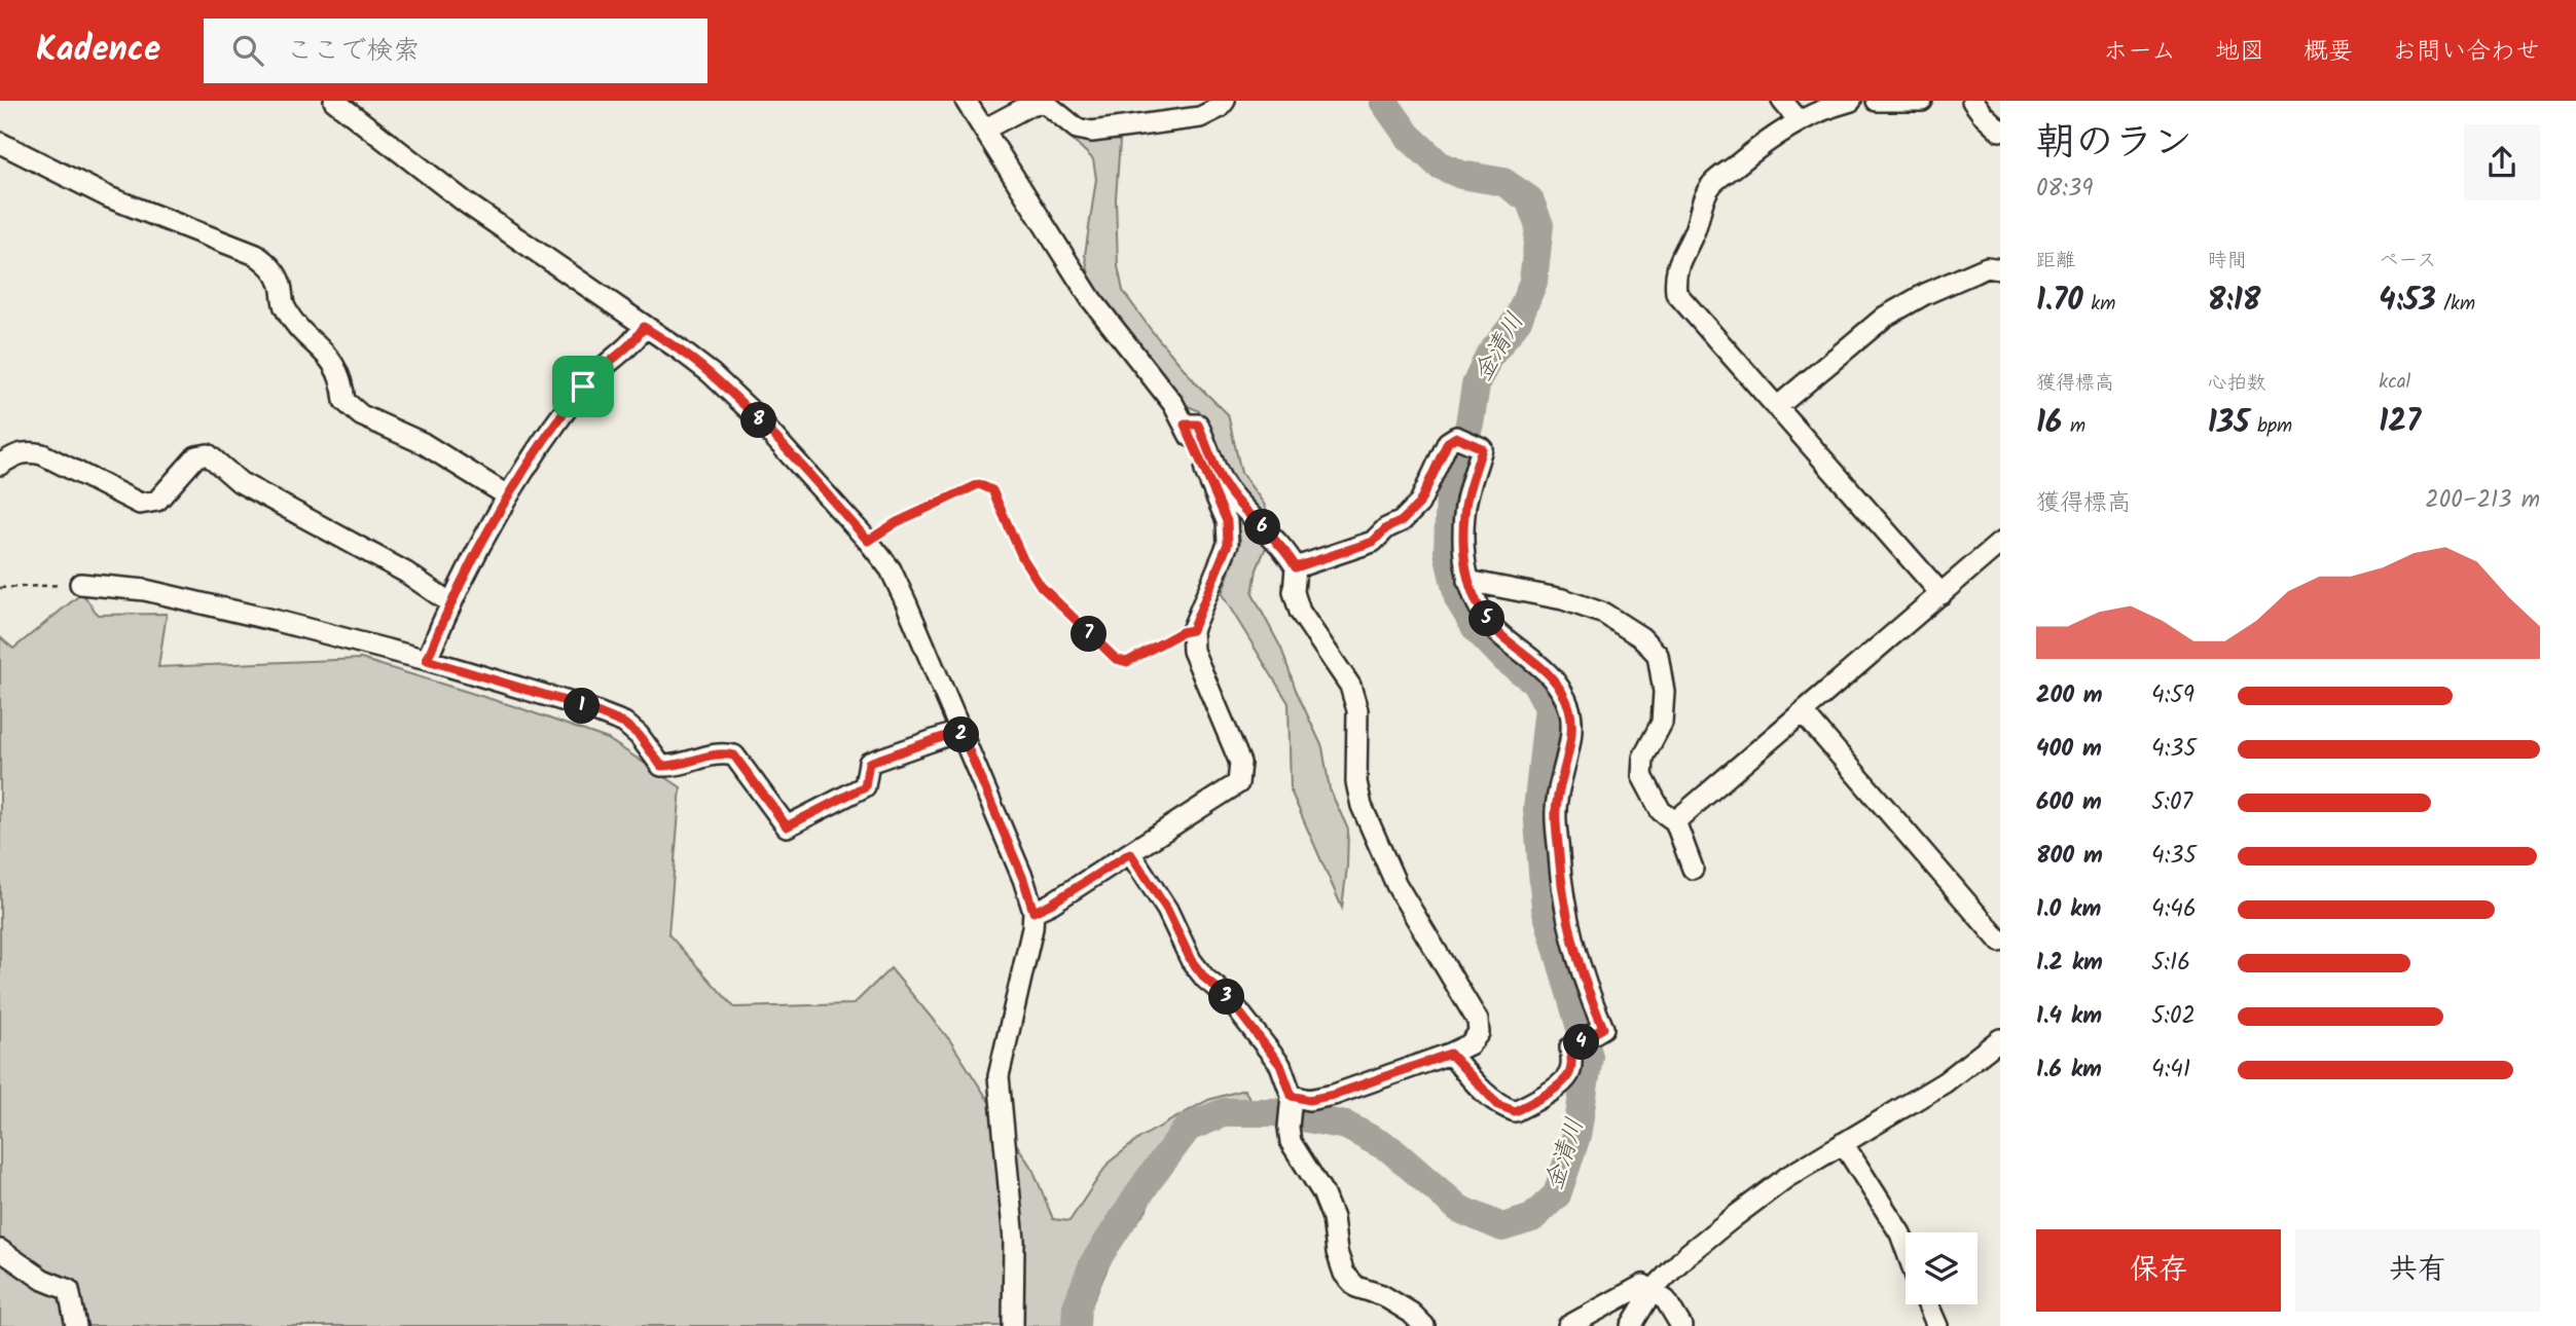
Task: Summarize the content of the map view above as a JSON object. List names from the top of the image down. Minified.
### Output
{"water":["金清川"],"page":{"header":"Kadence","search":"ここで検索","nav":["ホーム","地図","概要","お問い合わせ"],"heading":["朝のラン","08:39"],"stats":[["距離","1.70 km"],["時間","8:18"],["ペース","4:53 /km"],["獲得標高","16 m"],["心拍数","135 bpm"],["kcal","127"]],"pins":["8","6","5","7","1","2","3","4"],"chart":["獲得標高","200–213 m"],"list":[{"name":"200 m","note":"4:59"},{"name":"400 m","note":"4:35"},{"name":"600 m","note":"5:07"},{"name":"800 m","note":"4:35"},{"name":"1.0 km","note":"4:46"},{"name":"1.2 km","note":"5:16"},{"name":"1.4 km","note":"5:02"},{"name":"1.6 km","note":"4:41"}],"buttons":["保存","共有"]}}
